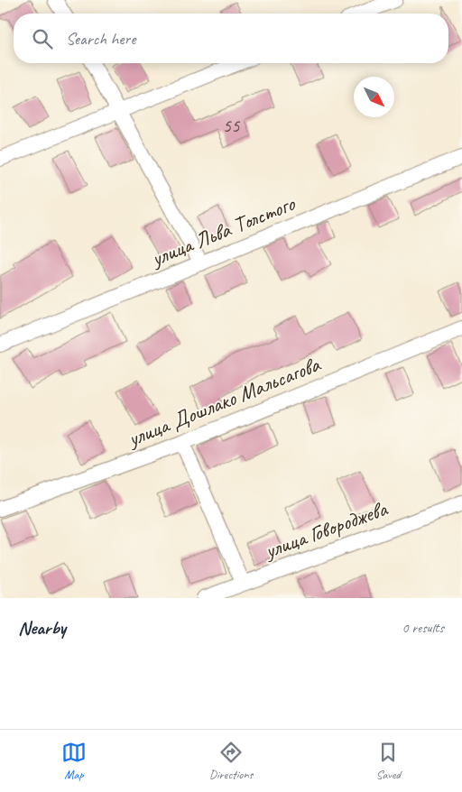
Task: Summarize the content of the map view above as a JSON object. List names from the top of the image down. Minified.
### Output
{"streets":{"street":["улица Льва Толстого","улица Дошлако Мальсагова","улица Говороджева"]},"house_numbers":["55"],"north":"bottom right","page":{"search":"Search here","heading":["Nearby","0 results"],"nav":["Map","Directions","Saved"]}}
